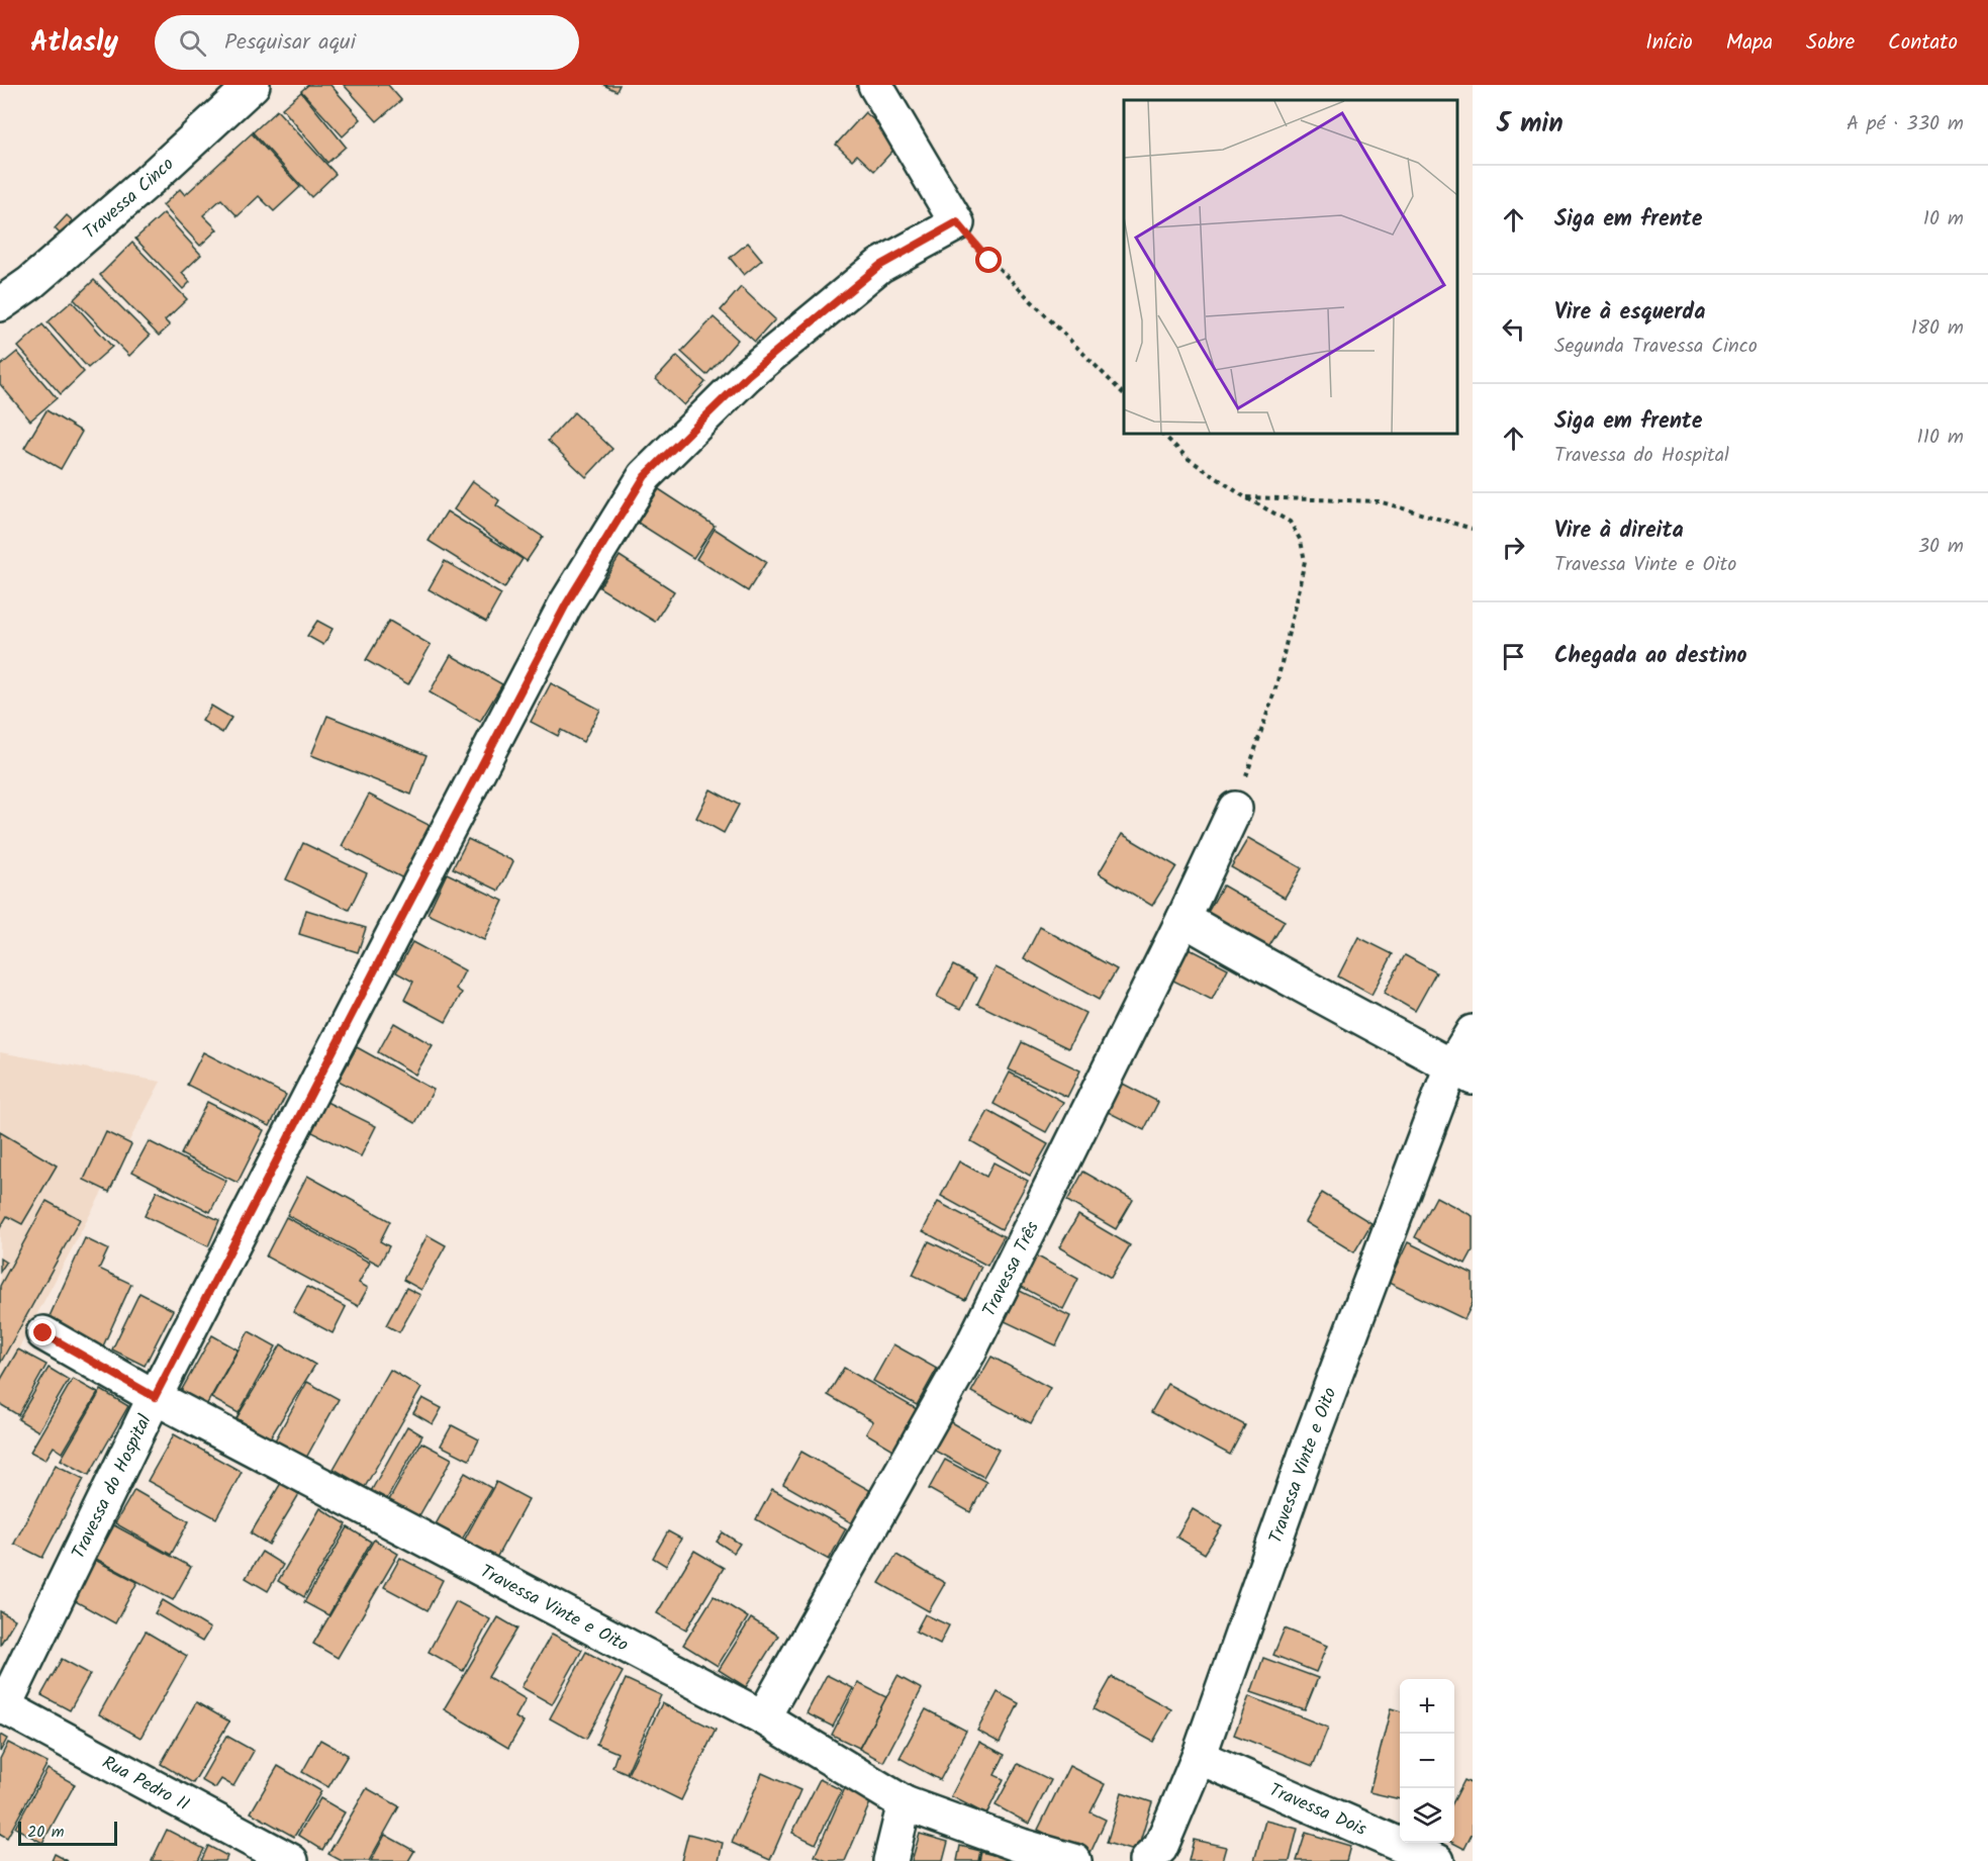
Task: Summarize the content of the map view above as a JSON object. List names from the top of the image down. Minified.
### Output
{"streets":{"street":["Travessa Cinco","Travessa Três","Travessa Vinte e Oito","Travessa do Hospital","Rua Pedro II","Travessa Dois"]},"crossings":[["Travessa Três","Travessa Vinte e Oito"],["Travessa Vinte e Oito","Travessa do Hospital"],["Travessa Vinte e Oito","Travessa Dois"],["Travessa do Hospital","Rua Pedro II"]],"scale_bar":"20 m","page":{"header":"Atlasly","search":"Pesquisar aqui","nav":["Início","Mapa","Sobre","Contato"],"heading":["5 min","A pé · 330 m"],"list":[["Siga em frente","10 m"],["Vire à esquerda","Segunda Travessa Cinco","180 m"],["Siga em frente","Travessa do Hospital","110 m"],["Vire à direita","Travessa Vinte e Oito","30 m"],"Chegada ao destino"],"map_buttons":["+","−"],"scale":"20 m"}}
